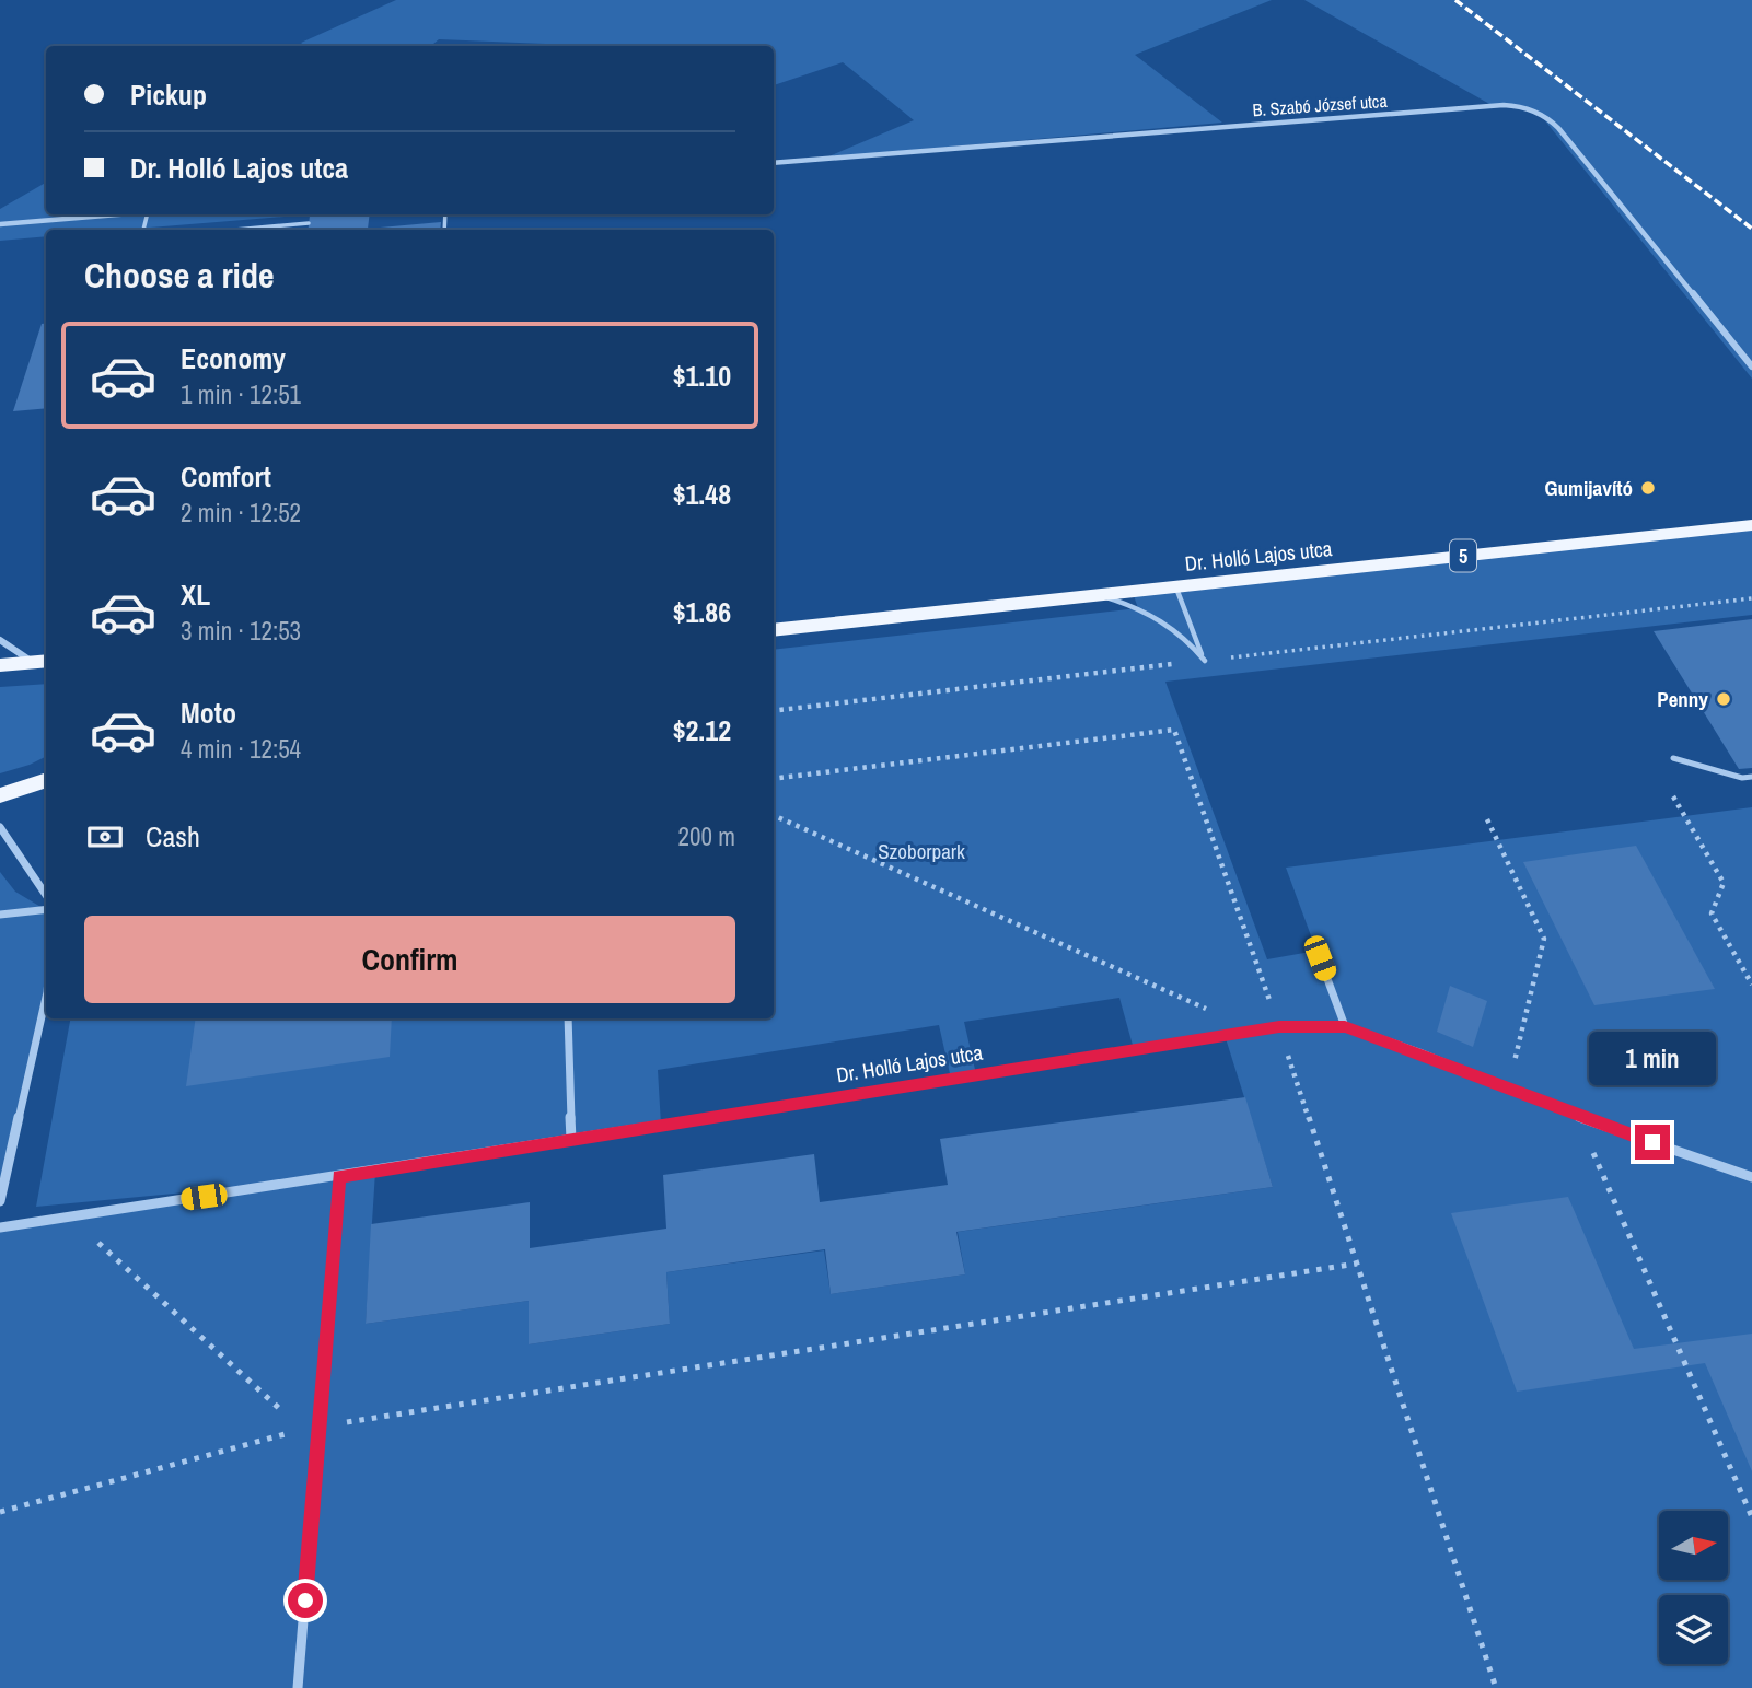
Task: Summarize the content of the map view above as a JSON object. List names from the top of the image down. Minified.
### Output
{"streets":{"main road":["Dr. Holló Lajos utca","5"],"street":["B. Szabó József utca"]},"parks":["Szoborpark"],"places":["Gumijavító","Penny"],"north":"right","page":{"banner":["Pickup","Dr. Holló Lajos utca"],"heading":"Choose a ride","list":[{"name":"Economy","note":"1 min · 12:51","value":"$1.10"},{"name":"Comfort","note":"2 min · 12:52","value":"$1.48"},{"name":"XL","note":"3 min · 12:53","value":"$1.86"},{"name":"Moto","note":"4 min · 12:54","value":"$2.12"}],"pay":["Cash","200 m"],"buttons":"Confirm","bubble":"1 min"}}
